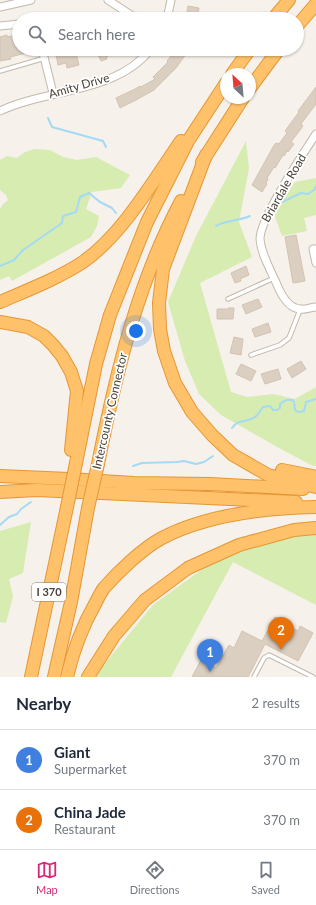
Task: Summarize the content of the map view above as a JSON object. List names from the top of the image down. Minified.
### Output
{"streets":{"highway":["Intercounty Connector","I 370"],"street":["Amity Drive","Briardale Road"]},"north":"top left","page":{"search":"Search here","pins":["2","1"],"heading":["Nearby","2 results"],"list":[{"mark":"1","name":"Giant","note":"Supermarket","value":"370 m"},{"mark":"2","name":"China Jade","note":"Restaurant","value":"370 m"}],"nav":["Map","Directions","Saved"]}}
